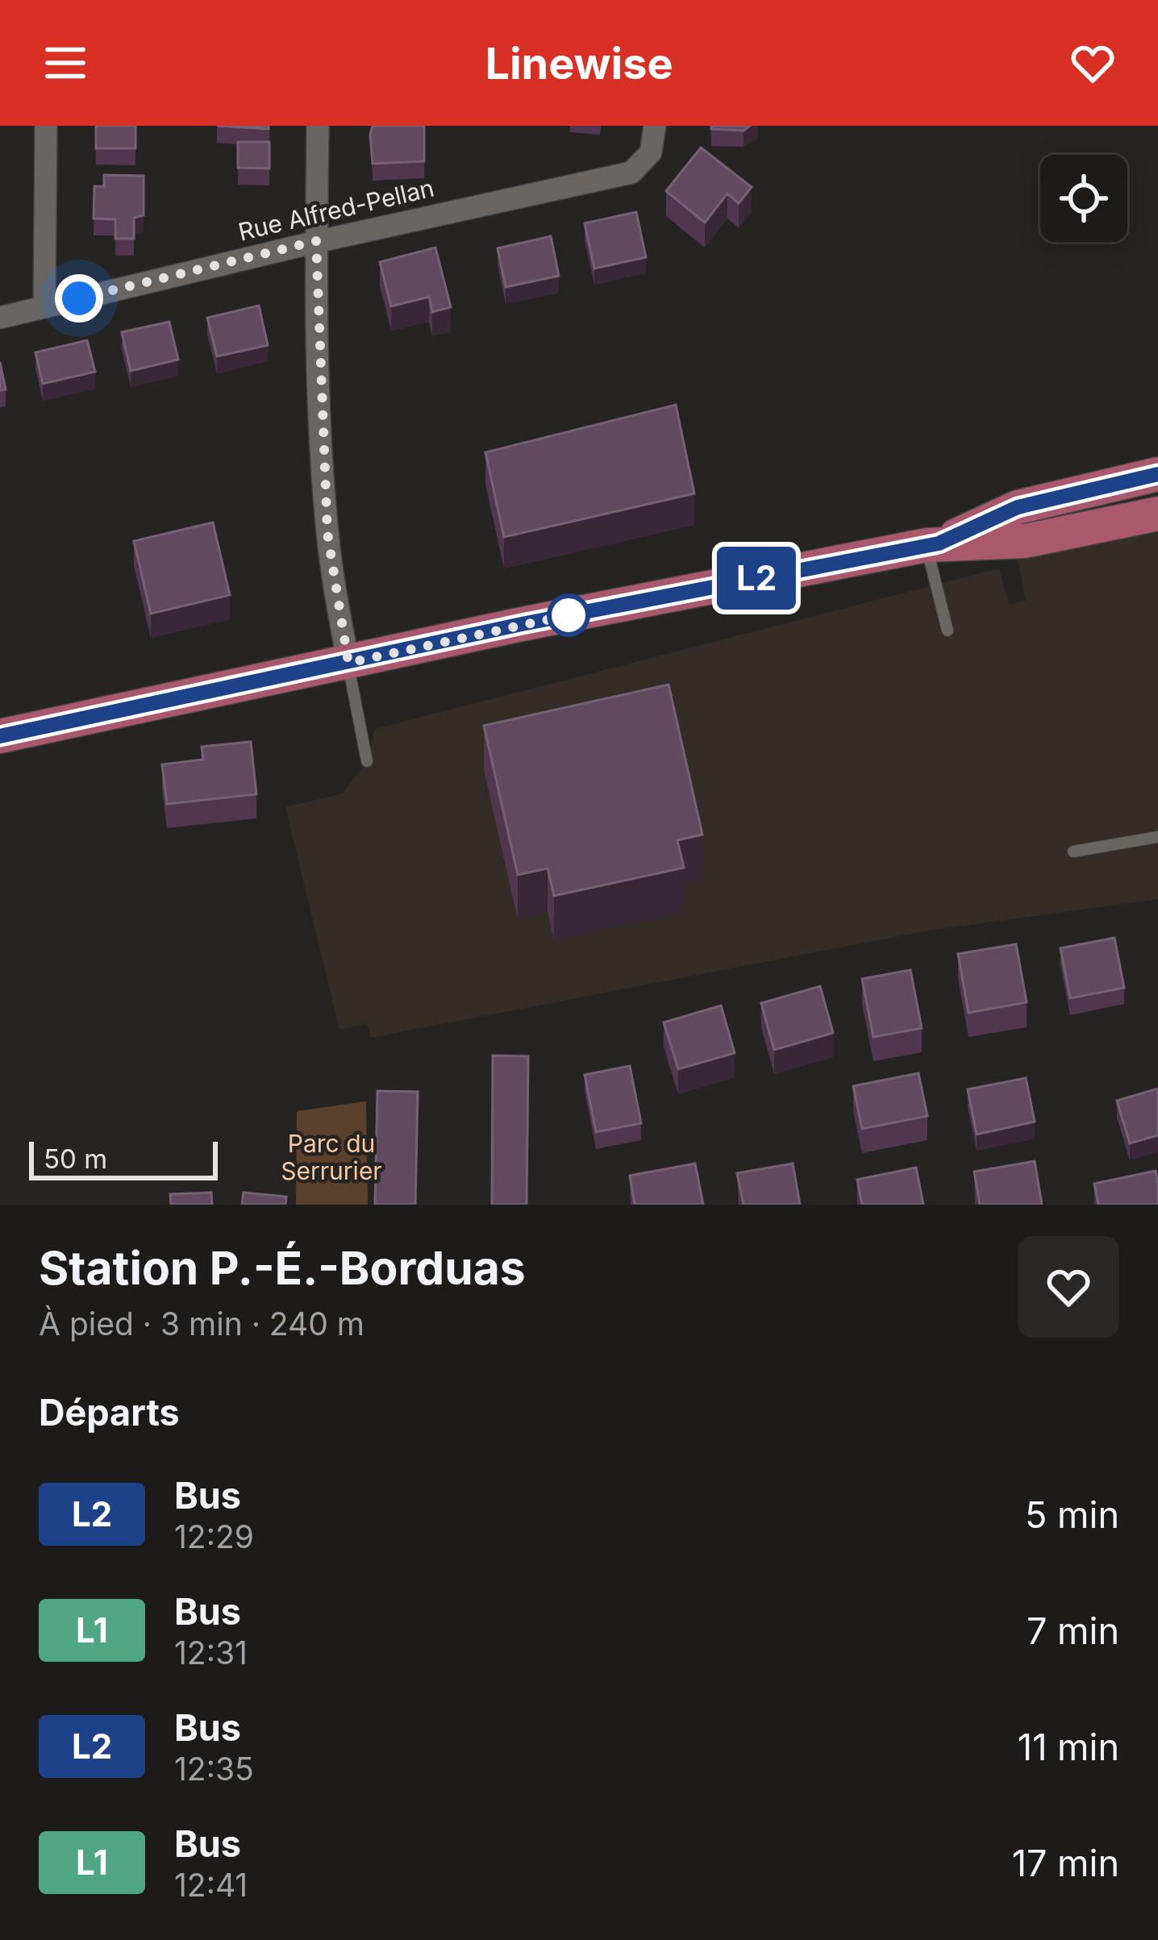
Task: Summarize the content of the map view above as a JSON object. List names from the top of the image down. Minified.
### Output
{"streets":{"street":["Rue Alfred-Pellan"]},"parks":["Parc du Serrurier"],"lines":["bus line L2"],"scale_bar":"50 m","page":{"header":"Linewise","on_map":"L2","scale":"50 m","heading":[["Station P.-É.-Borduas","À pied · 3 min · 240 m"],"Départs"],"list":[{"mark":"L2","name":"Bus","note":"12:29","value":"5 min"},{"mark":"L1","name":"Bus","note":"12:31","value":"7 min"},{"mark":"L2","name":"Bus","note":"12:35","value":"11 min"},{"mark":"L1","name":"Bus","note":"12:41","value":"17 min"}]}}
